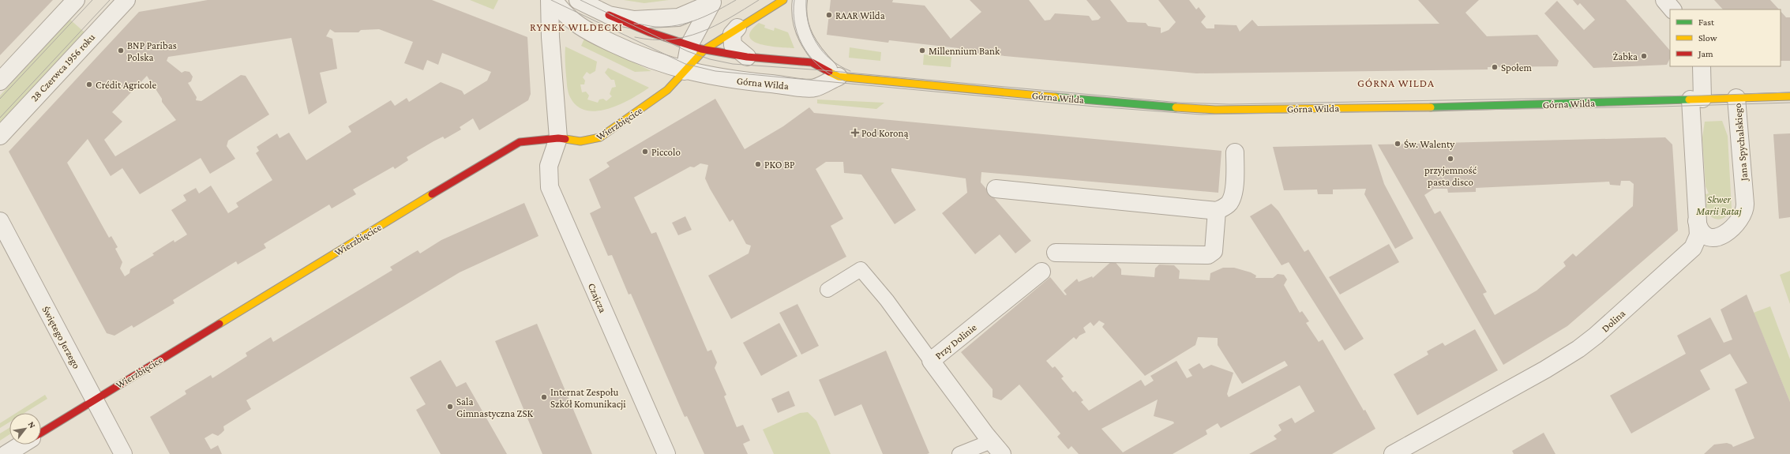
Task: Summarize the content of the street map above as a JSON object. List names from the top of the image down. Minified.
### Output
{"streets":{"street":["28 Czerwca 1956 roku","Górna Wilda","Wierzbięcice","Jana Spychalskiego","Czajcza","Dolina","Świętego Jerzego","Przy Dolinie"]},"crossings":[["Górna Wilda","Wierzbięcice"],["Górna Wilda","Jana Spychalskiego"],["Górna Wilda","Dolina"],["Wierzbięcice","Czajcza"],["Wierzbięcice","Świętego Jerzego"],["Jana Spychalskiego","Dolina"]],"districts":["RYNEK WILDECKI","GÓRNA WILDA"],"parks":["Skwer Marii Rataj"],"places":{"other":["RAAR Wilda","BNP Paribas Polska","Millennium Bank","Żabka","Społem","Crédit Agricole","Św. Walenty","Piccolo","przyjemność pasta disco","PKO BP","Internat Zespołu Szkół Komunikacji","Sala Gimnastyczna ZSK"],"health":["Pod Koroną"]},"legend":["Fast","Slow","Jam"],"north":"top right"}
